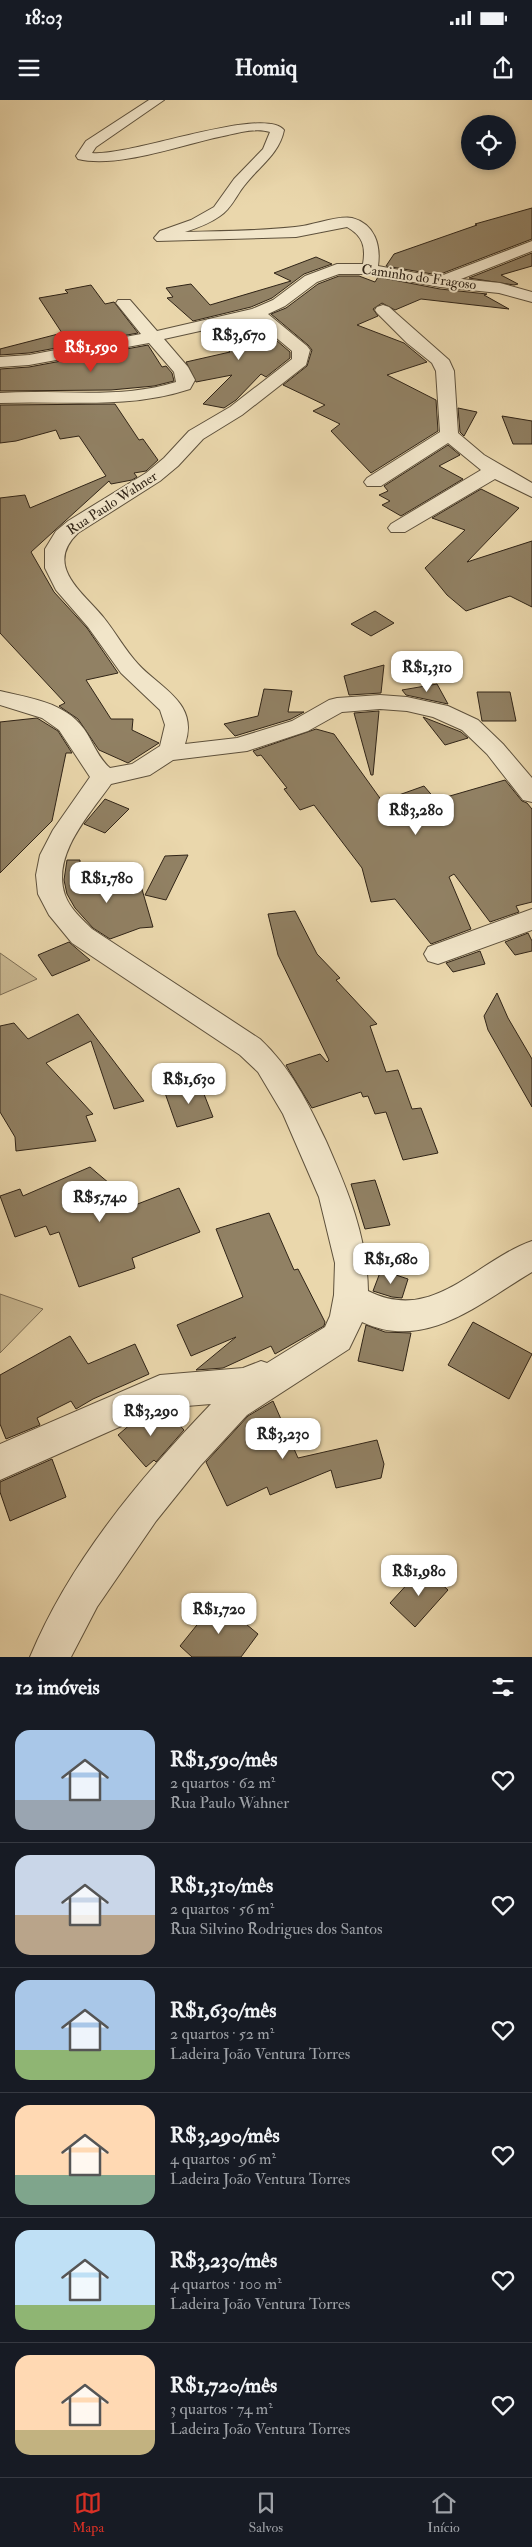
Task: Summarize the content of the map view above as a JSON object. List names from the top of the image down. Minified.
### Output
{"streets":{"street":["Caminho do Fragoso","Rua Paulo Wahner"]},"crossings":[["Caminho do Fragoso","Rua Paulo Wahner"]],"page":{"status":"18:03","header":"Homiq","price":["R$3,670","R$1,590","R$1,310","R$3,280","R$1,780","R$1,630","R$5,740","R$1,680","R$3,290","R$3,230","R$1,980","R$1,720"],"heading":"12 imóveis","list":[{"name":"R$1,590/mês","note":"2 quartos · 62 m² · Rua Paulo Wahner"},{"name":"R$1,310/mês","note":"2 quartos · 56 m² · Rua Silvino Rodrigues dos Santos"},{"name":"R$1,630/mês","note":"2 quartos · 52 m² · Ladeira João Ventura Torres"},{"name":"R$3,290/mês","note":"4 quartos · 96 m² · Ladeira João Ventura Torres"},{"name":"R$3,230/mês","note":"4 quartos · 100 m² · Ladeira João Ventura Torres"},{"name":"R$1,720/mês","note":"3 quartos · 74 m² · Ladeira João Ventura Torres"}],"tabs":["Mapa","Salvos","Início"]}}
